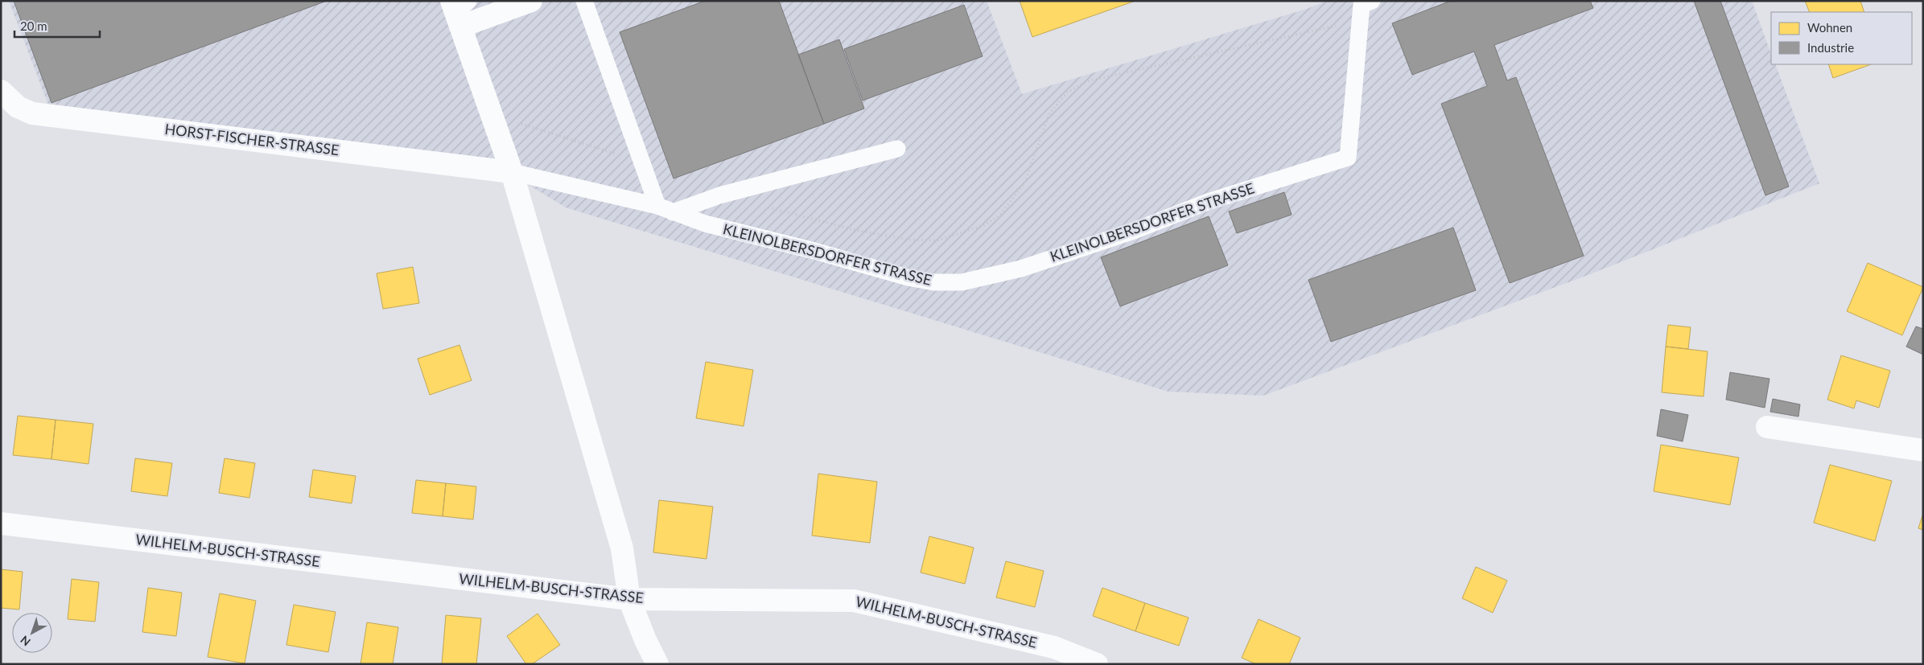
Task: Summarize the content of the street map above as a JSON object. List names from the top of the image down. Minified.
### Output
{"streets":{"street":["HORST-FISCHER-STRASSE","WILHELM-BUSCH-STRASSE"],"lane":["KLEINOLBERSDORFER STRASSE"]},"crossings":[["HORST-FISCHER-STRASSE","KLEINOLBERSDORFER STRASSE"]],"legend":["Wohnen","Industrie"],"scale_bar":"20 m","north":"bottom left"}
